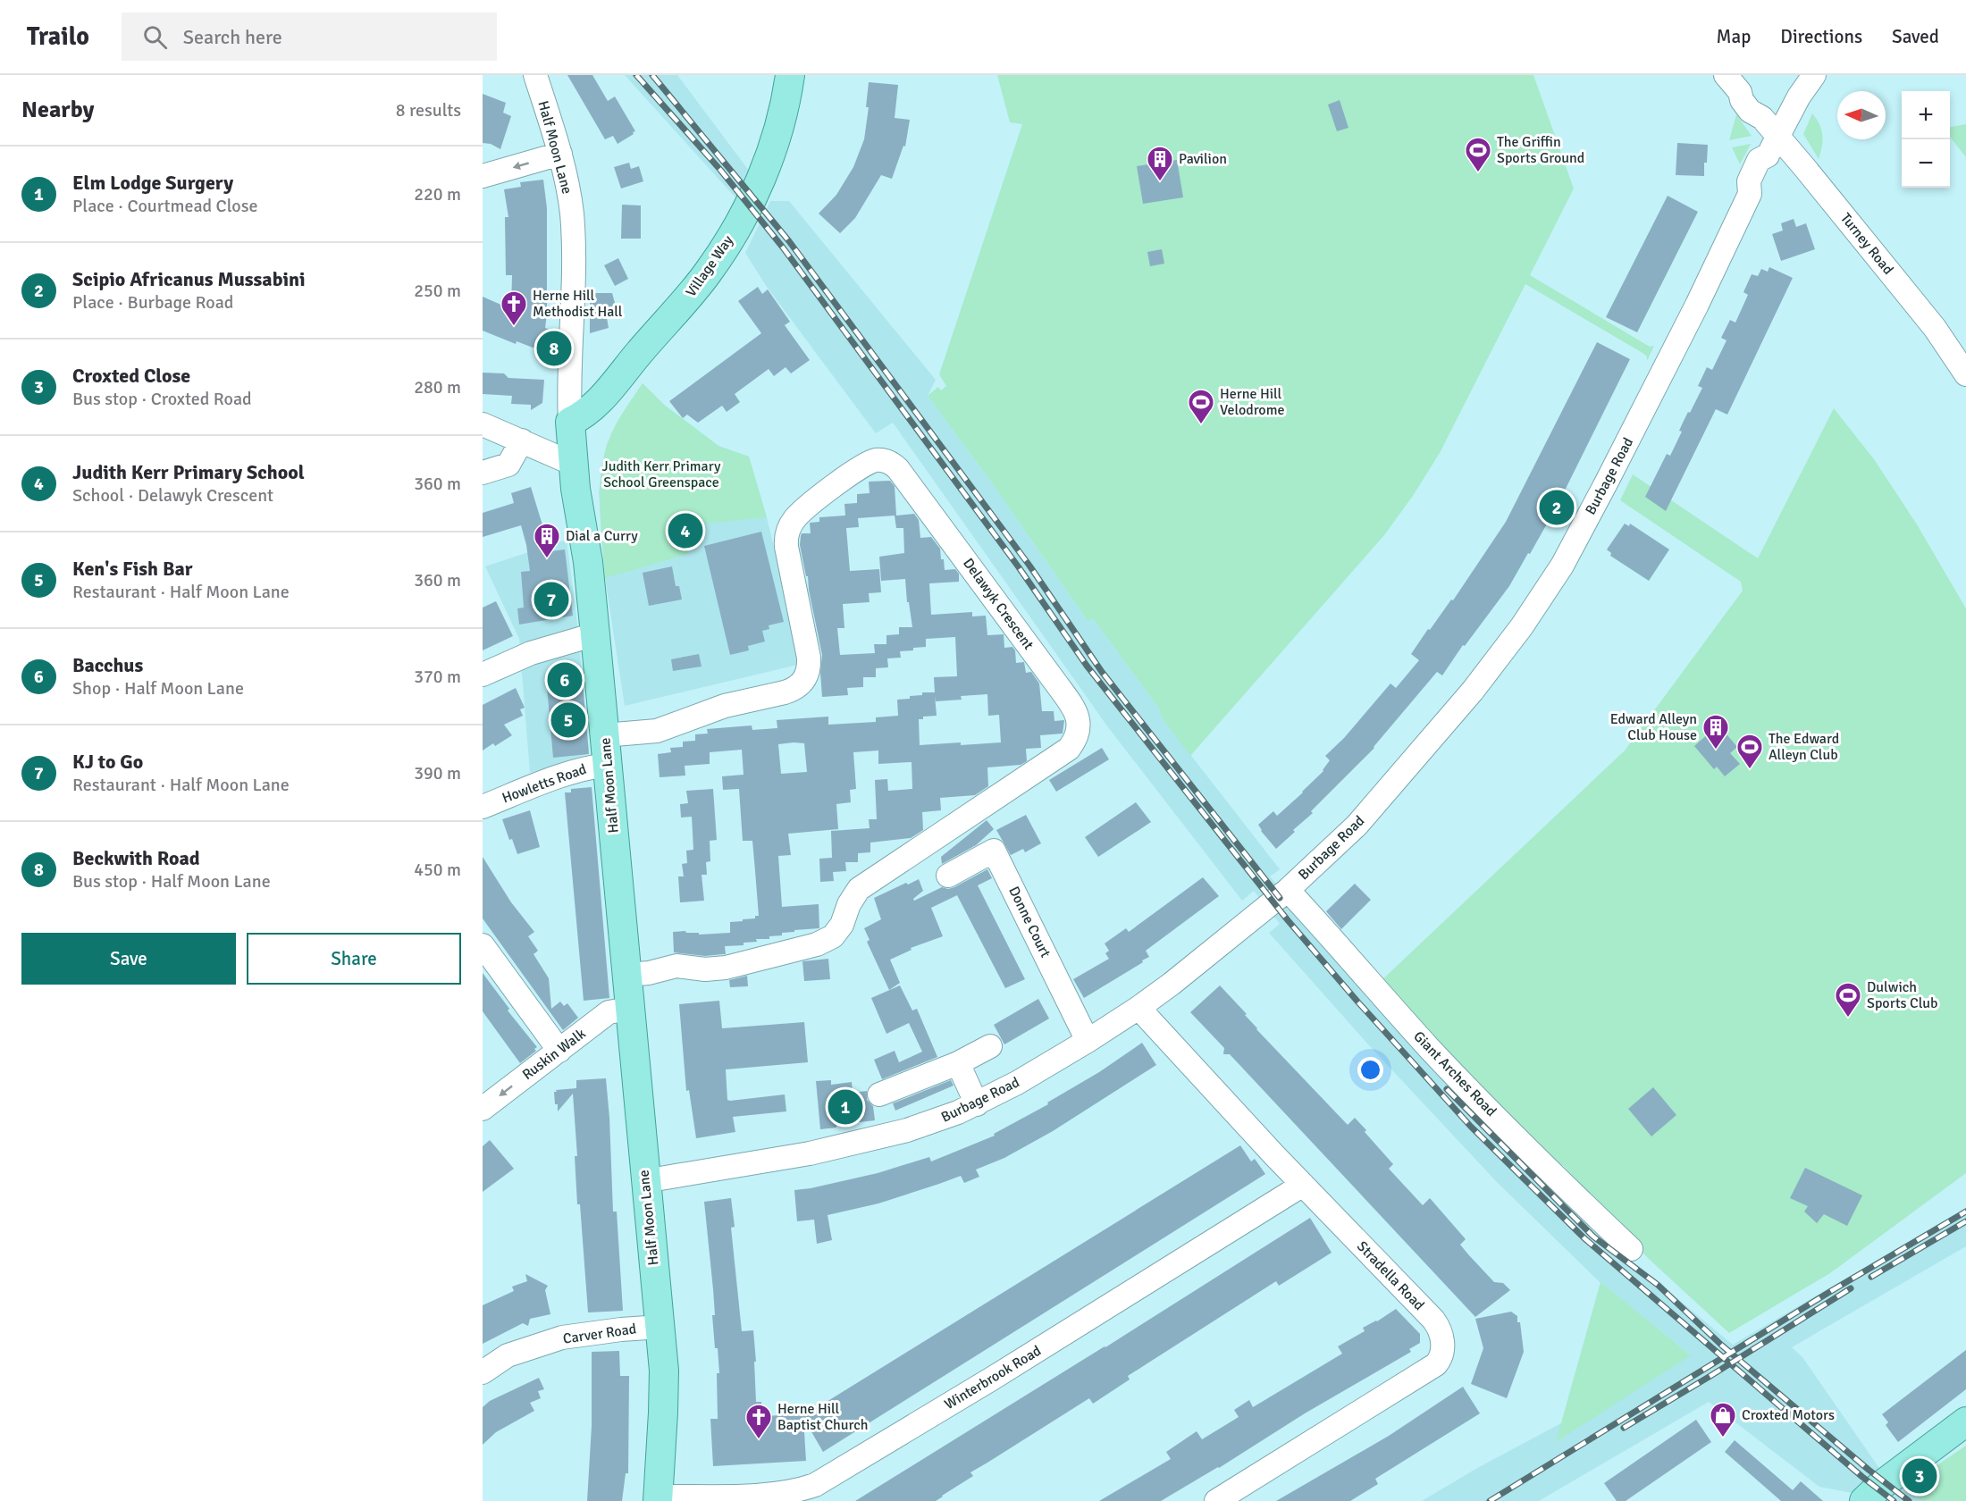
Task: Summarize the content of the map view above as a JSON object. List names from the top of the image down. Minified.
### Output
{"streets":{"main road":["Half Moon Lane","Village Way"],"street":["Turney Road","Burbage Road","Delawyk Crescent","Howletts Road","Donne Court","Ruskin Walk","Giant Arches Road","Stradella Road","Carver Road","Winterbrook Road"]},"crossings":[["Half Moon Lane","Village Way"],["Half Moon Lane","Burbage Road"],["Half Moon Lane","Delawyk Crescent"],["Half Moon Lane","Howletts Road"],["Half Moon Lane","Ruskin Walk"],["Half Moon Lane","Carver Road"],["Half Moon Lane","Winterbrook Road"],["Turney Road","Burbage Road"],["Burbage Road","Donne Court"],["Burbage Road","Giant Arches Road"],["Burbage Road","Stradella Road"],["Stradella Road","Winterbrook Road"]],"one_way":["Ruskin Walk"],"parks":["Judith Kerr Primary School Greenspace"],"places":{"sports":["The Griffin Sports Ground","Herne Hill Velodrome","The Edward Alleyn Club","Dulwich Sports Club"],"building":["Pavilion","Dial a Curry","Edward Alleyn Club House"],"church":["Herne Hill Methodist Hall","Herne Hill Baptist Church"],"shop":["Croxted Motors"]},"north":"left","page":{"header":"Trailo","search":"Search here","nav":["Map","Directions","Saved"],"heading":["Nearby","8 results"],"map_buttons":["+","−"],"list":[{"mark":"1","name":"Elm Lodge Surgery","note":"Place · Courtmead Close","value":"220 m"},{"mark":"2","name":"Scipio Africanus Mussabini","note":"Place · Burbage Road","value":"250 m"},{"mark":"3","name":"Croxted Close","note":"Bus stop · Croxted Road","value":"280 m"},{"mark":"4","name":"Judith Kerr Primary School","note":"School · Delawyk Crescent","value":"360 m"},{"mark":"5","name":"Ken's Fish Bar","note":"Restaurant · Half Moon Lane","value":"360 m"},{"mark":"6","name":"Bacchus","note":"Shop · Half Moon Lane","value":"370 m"},{"mark":"7","name":"KJ to Go","note":"Restaurant · Half Moon Lane","value":"390 m"},{"mark":"8","name":"Beckwith Road","note":"Bus stop · Half Moon Lane","value":"450 m"}],"pins":["8","2","4","7","6","5","1","3"],"buttons":["Save","Share"]}}
